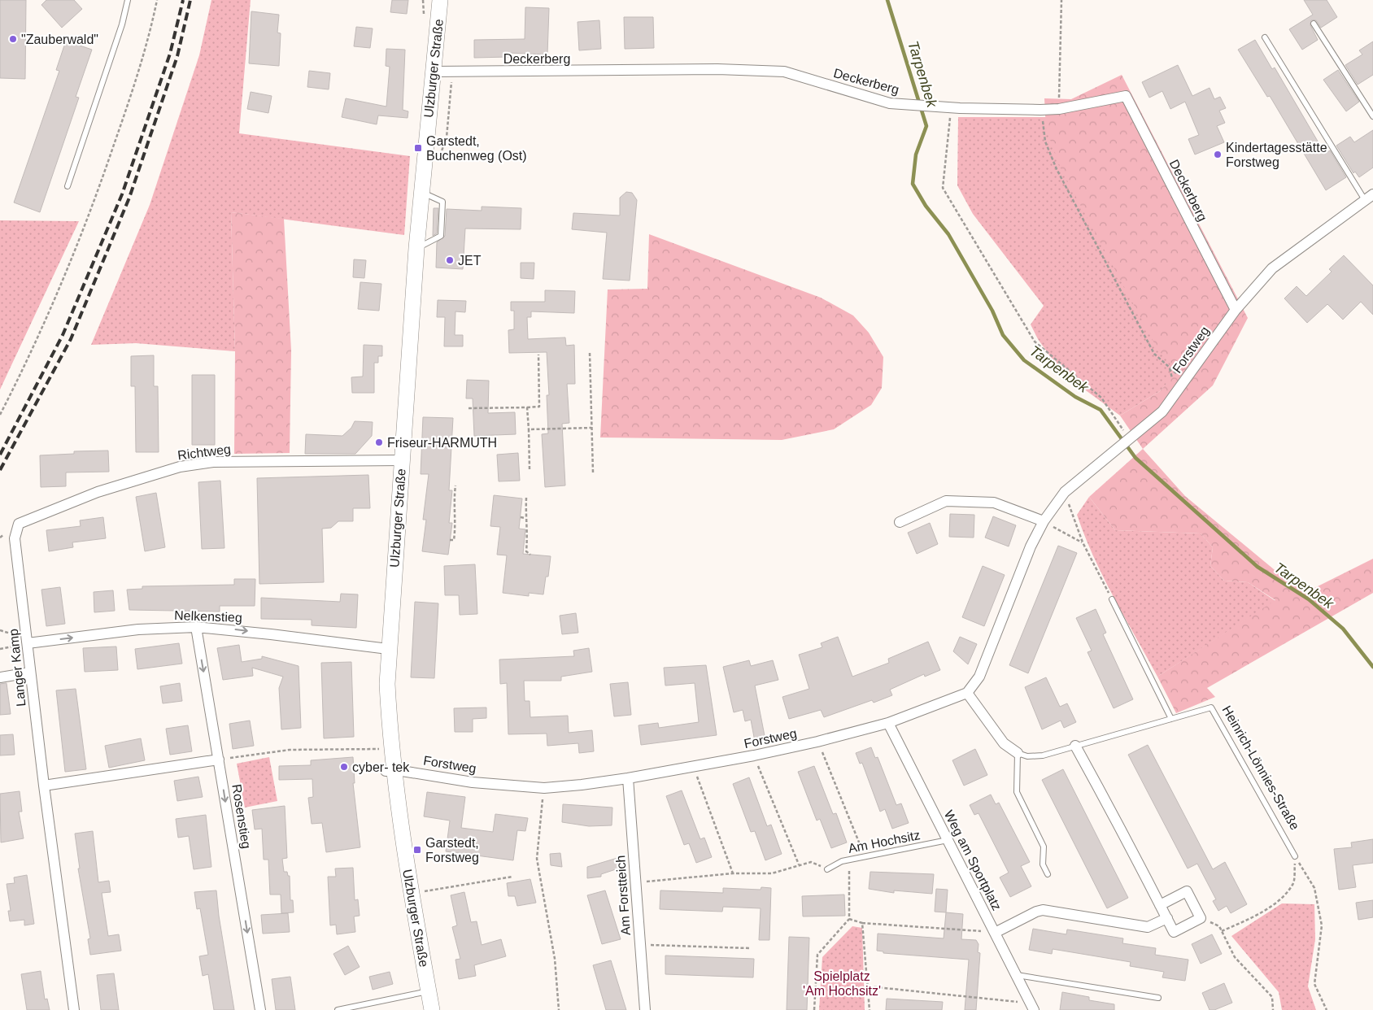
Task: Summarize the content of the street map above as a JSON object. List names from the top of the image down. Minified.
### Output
{"streets":{"main road":["Ulzburger Straße"],"street":["Deckerberg","Forstweg","Richtweg","Nelkenstieg","Langer Kamp","Rosenstieg","Weg am Sportplatz","Am Forstteich"],"lane":["Heinrich-Lönnies-Straße","Am Hochsitz"]},"crossings":[["Deckerberg","Ulzburger Straße"],["Deckerberg","Forstweg"],["Ulzburger Straße","Forstweg"],["Ulzburger Straße","Richtweg"],["Ulzburger Straße","Nelkenstieg"],["Forstweg","Weg am Sportplatz"],["Forstweg","Am Forstteich"],["Richtweg","Langer Kamp"],["Nelkenstieg","Langer Kamp"],["Nelkenstieg","Rosenstieg"],["Am Hochsitz","Weg am Sportplatz"]],"one_way":["Nelkenstieg","Rosenstieg"],"water":["Tarpenbek"],"parks":["Spielplatz 'Am Hochsitz'"],"places":{"other":["\"Zauberwald\"","Kindertagesstätte Forstweg","JET","Friseur-HARMUTH","cyber- tek"],"transit":["Garstedt, Buchenweg (Ost)","Garstedt, Forstweg"]}}
